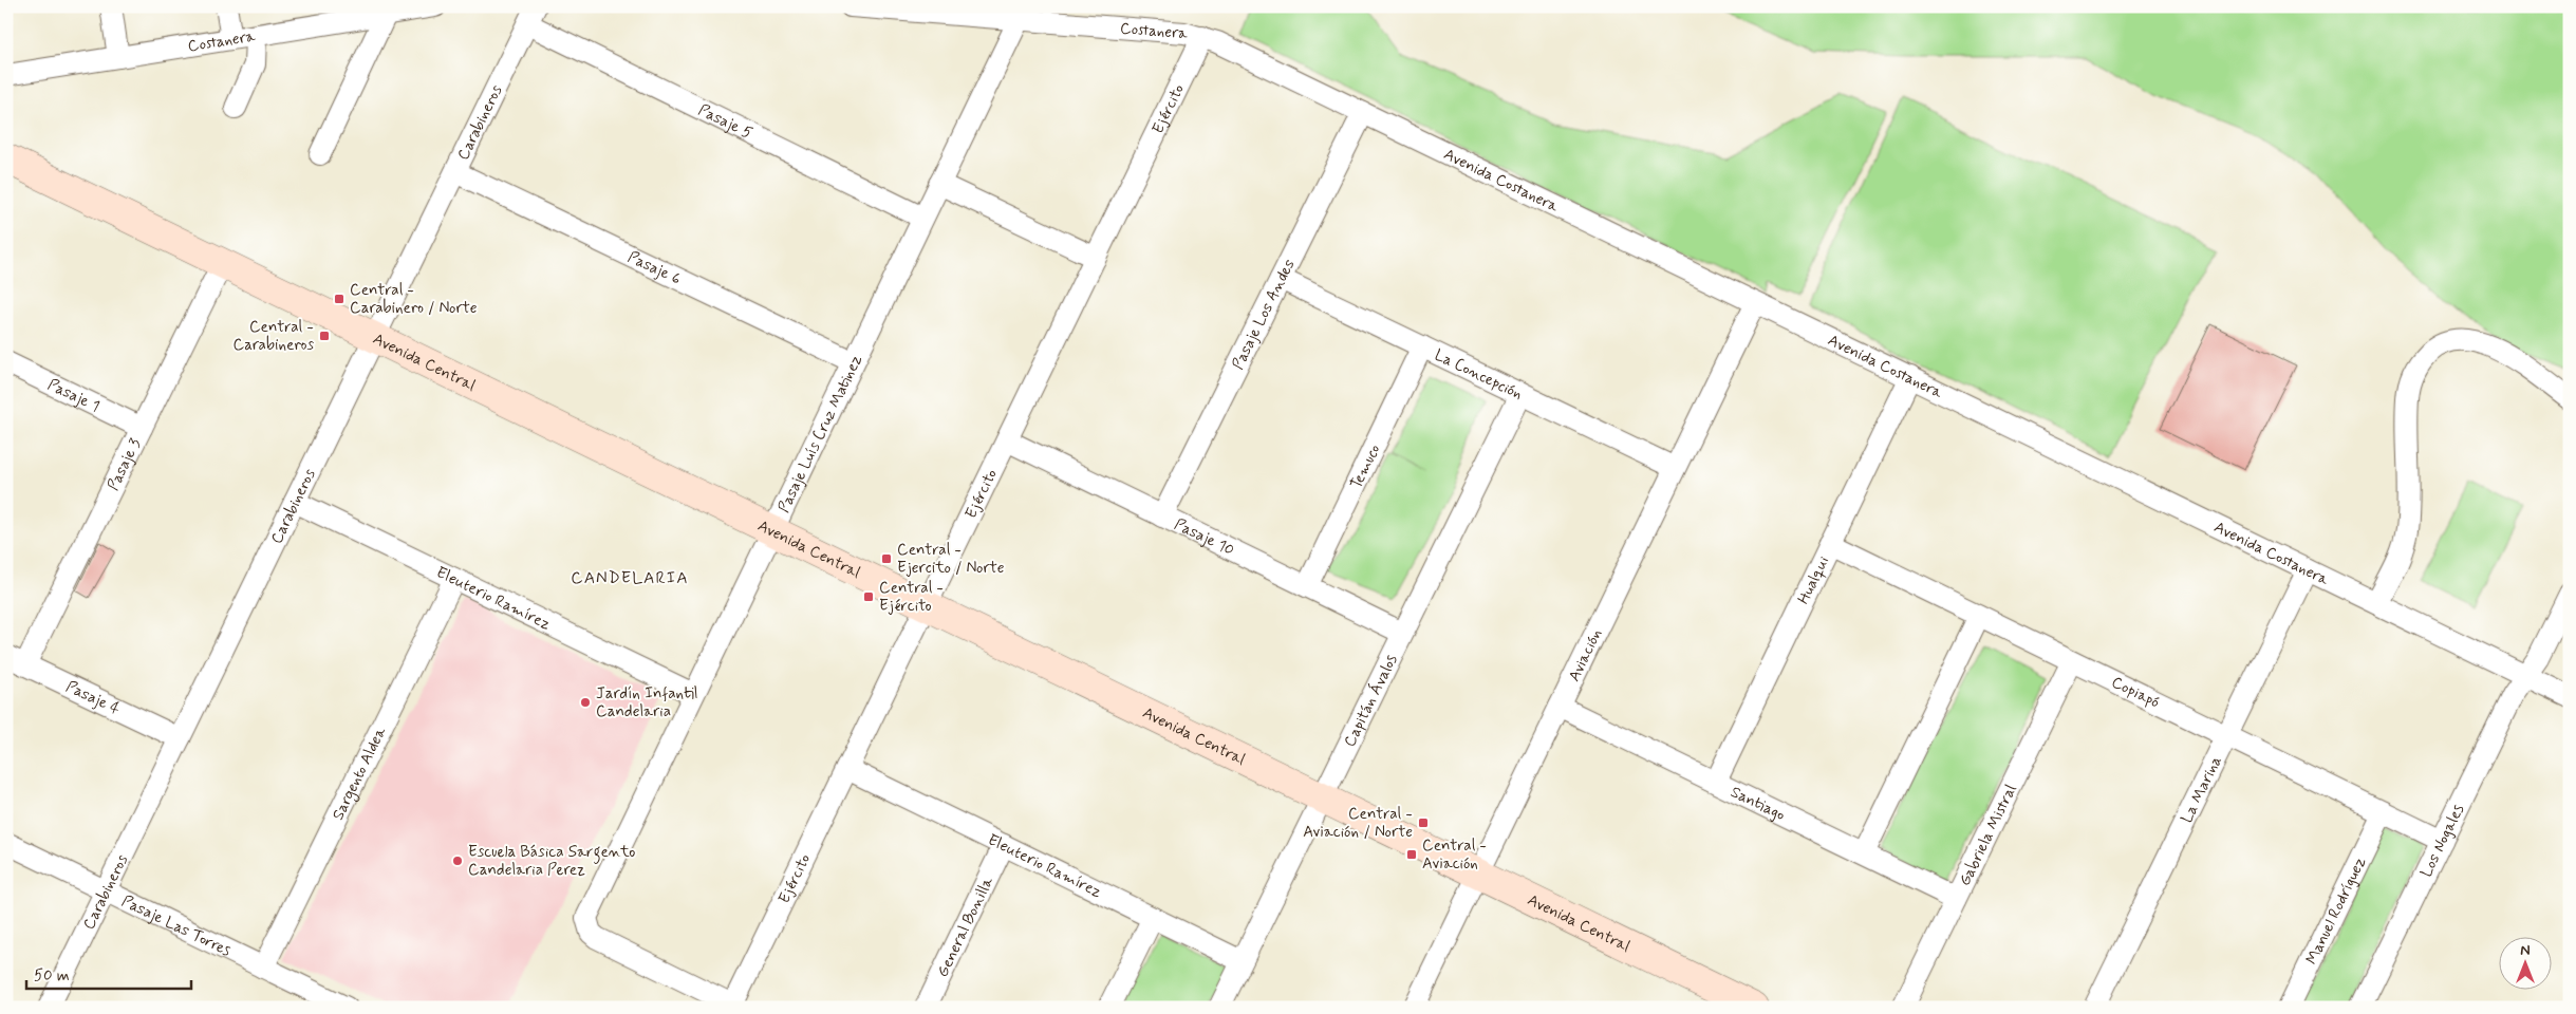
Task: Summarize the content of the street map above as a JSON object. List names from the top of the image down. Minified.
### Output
{"streets":{"street":["Costanera","Ejército","Pasaje 5","Carabineros","Avenida Costanera","Pasaje 6","Pasaje Los Andes","Avenida Central","La Concepción","Pasaje 1","Pasaje Luís Cruz Matinez","Pasaje 3","Temuco","Pasaje 10","Hualqui","Eleuterio Ramírez","Aviación","Copiapó","Pasaje 4","Capitán Ávalos","Sargento Aldea","La Marina","Santiago","Gabriela Mistral","Los Nogales","Manuel Rodríguez","Pasaje Las Torres","General Bonilla"]},"crossings":[["Costanera","Ejército"],["Costanera","Avenida Costanera"],["Costanera","Pasaje Luís Cruz Matinez"],["Ejército","Avenida Costanera"],["Ejército","Avenida Central"],["Ejército","Pasaje Luís Cruz Matinez"],["Ejército","Pasaje 10"],["Ejército","Eleuterio Ramírez"],["Pasaje 5","Carabineros"],["Pasaje 5","Pasaje Luís Cruz Matinez"],["Carabineros","Pasaje 6"],["Carabineros","Avenida Central"],["Carabineros","Eleuterio Ramírez"],["Carabineros","Pasaje 4"],["Carabineros","Pasaje Las Torres"],["Avenida Costanera","Pasaje Los Andes"],["Avenida Costanera","Hualqui"],["Avenida Costanera","Aviación"],["Avenida Costanera","La Marina"],["Avenida Costanera","Los Nogales"],["Pasaje 6","Pasaje Luís Cruz Matinez"],["Pasaje Los Andes","La Concepción"],["Pasaje Los Andes","Pasaje 10"],["Avenida Central","Pasaje Luís Cruz Matinez"],["Avenida Central","Pasaje 3"],["Avenida Central","Aviación"],["Avenida Central","Capitán Ávalos"],["La Concepción","Temuco"],["La Concepción","Aviación"],["La Concepción","Capitán Ávalos"],["Pasaje 1","Pasaje 3"],["Pasaje Luís Cruz Matinez","Eleuterio Ramírez"],["Pasaje 3","Pasaje 4"],["Temuco","Pasaje 10"],["Pasaje 10","Capitán Ávalos"],["Hualqui","Copiapó"],["Hualqui","Santiago"],["Eleuterio Ramírez","Capitán Ávalos"],["Eleuterio Ramírez","Sargento Aldea"],["Eleuterio Ramírez","General Bonilla"],["Aviación","Santiago"],["Copiapó","La Marina"],["Copiapó","Gabriela Mistral"],["Copiapó","Los Nogales"],["Copiapó","Manuel Rodríguez"],["Sargento Aldea","Pasaje Las Torres"],["Santiago","Gabriela Mistral"]],"districts":["CANDELARIA"],"places":{"transit":["Central - Carabinero / Norte","Central - Carabineros","Central - Ejercito / Norte","Central - Ejército","Central - Aviación / Norte","Central - Aviación"],"other":["Jardín Infantil Candelaria","Escuela Básica Sargento Candelaria Perez"]},"scale_bar":"50 m","north":"top"}
